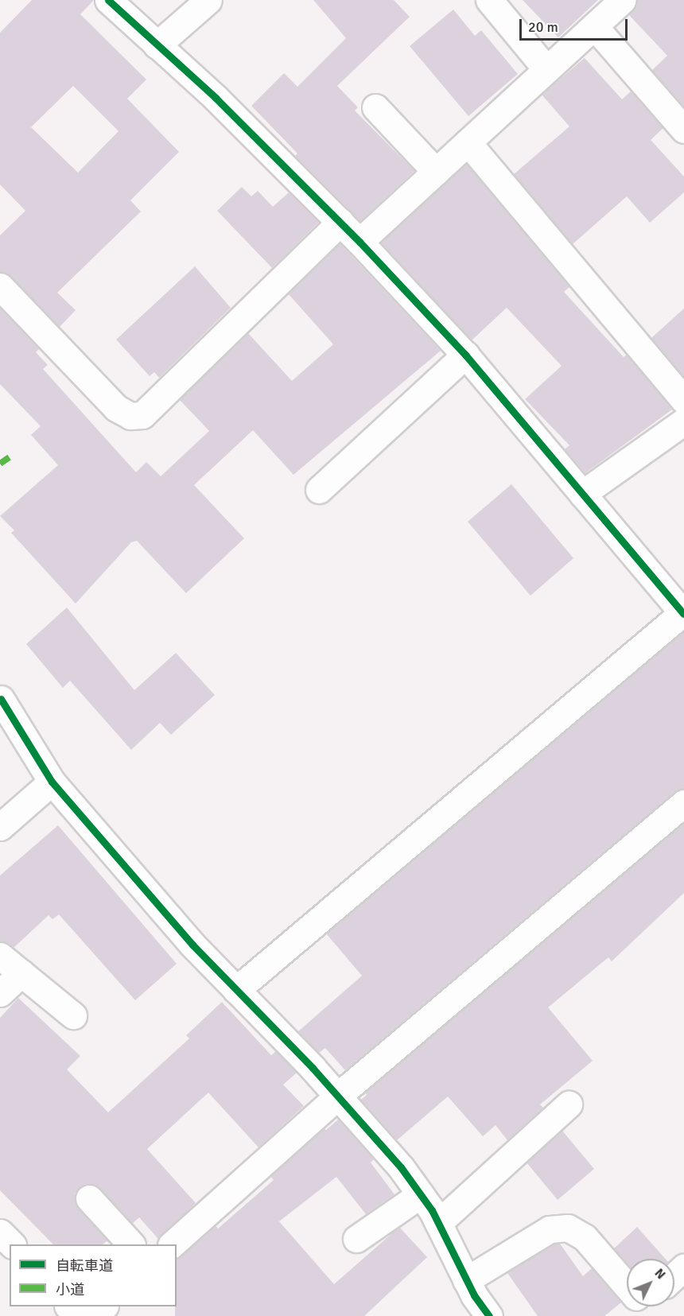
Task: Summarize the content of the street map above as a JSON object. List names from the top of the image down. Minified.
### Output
{"legend":["自転車道","小道"],"scale_bar":"20 m","north":"top right"}
